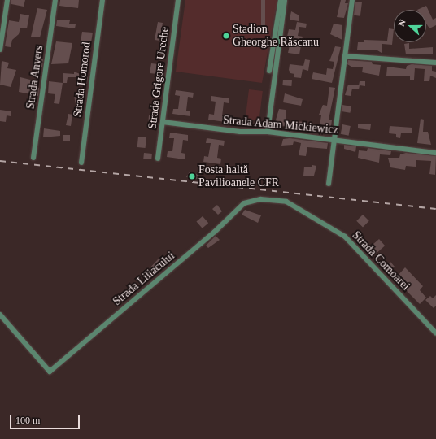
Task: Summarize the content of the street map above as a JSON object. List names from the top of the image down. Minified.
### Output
{"streets":{"street":["Strada Anvers","Strada Grigore Ureche","Strada Homorod","Strada Adam Mickiewicz","Strada Comoarei","Strada Liliacului"]},"crossings":[["Strada Grigore Ureche","Strada Adam Mickiewicz"],["Strada Comoarei","Strada Liliacului"]],"places":["Stadion Gheorghe Răscanu","Fosta haltă Pavilioanele CFR"],"scale_bar":"100 m","north":"left"}
